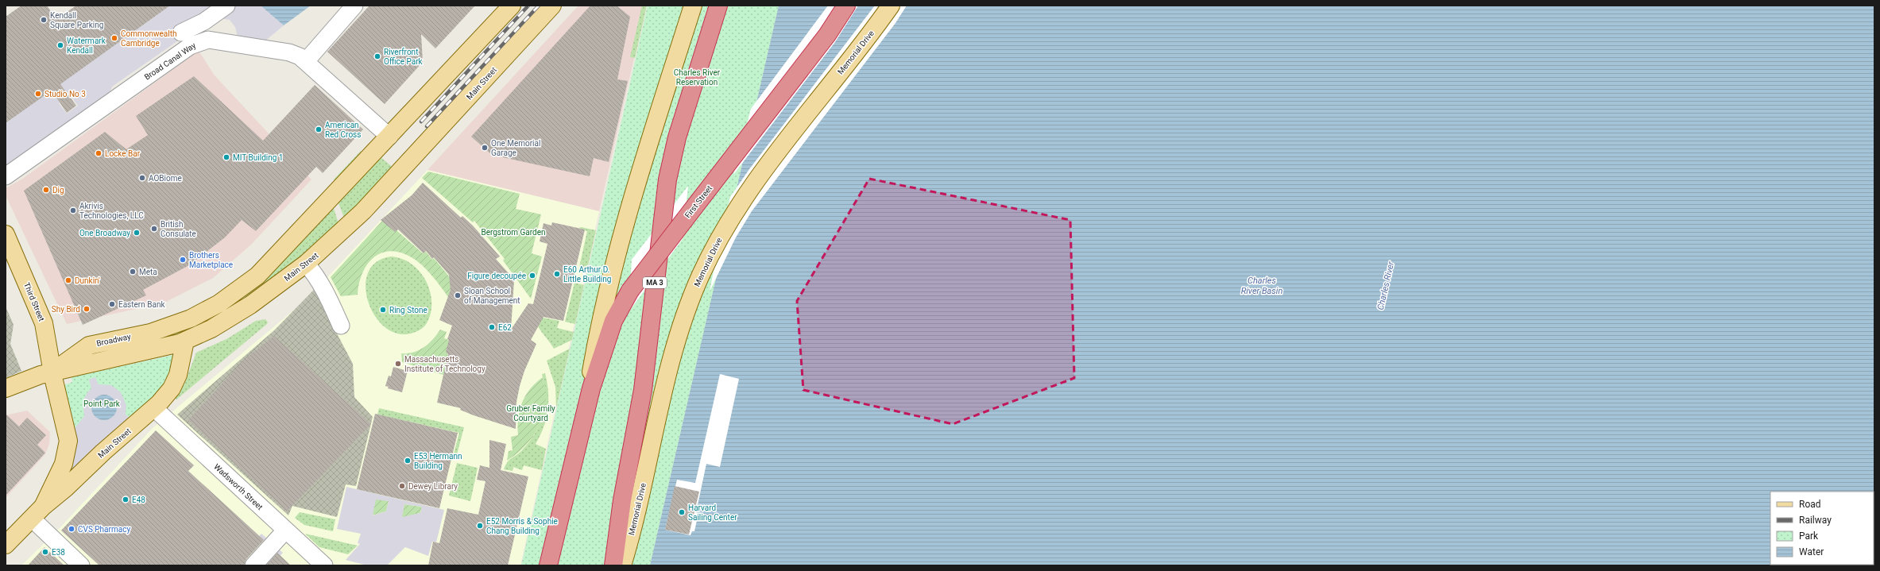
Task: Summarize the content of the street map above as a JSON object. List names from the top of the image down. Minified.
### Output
{"streets":{"highway":["Memorial Drive","First Street","MA 3"],"main road":["Main Street","Third Street","Broadway"],"street":["Broad Canal Way","Wadsworth Street"]},"crossings":[["Broad Canal Way","Broadway"],["Main Street","Third Street"],["Main Street","Broadway"],["Main Street","Wadsworth Street"],["First Street","MA 3"],["Third Street","Broadway"]],"water":["Charles River Basin","Charles River"],"parks":["Charles River Reservation","Bergstrom Garden","Point Park","Gruber Family Courtyard"],"places":["Kendall Square Parking","Commonwealth Cambridge","Watermark Kendall","Riverfront Office Park","Studio No 3","American Red Cross","One Memorial Garage","Locke Bar","MIT Building 1","AOBiome","Dig","Akrivis Technologies, LLC","British Consulate","One Broadway","Brothers Marketplace","Meta","E60 Arthur D. Little Building","Figure decoupée","Dunkin'","Sloan School of Management","Eastern Bank","Shy Bird","Ring Stone","E62","Massachusetts Institute of Technology","E53 Hermann Building","Dewey Library","E48","Harvard Sailing Center","E52 Morris & Sophie Chang Building","CVS Pharmacy","E38"],"legend":["Road","Railway","Park","Water"]}
